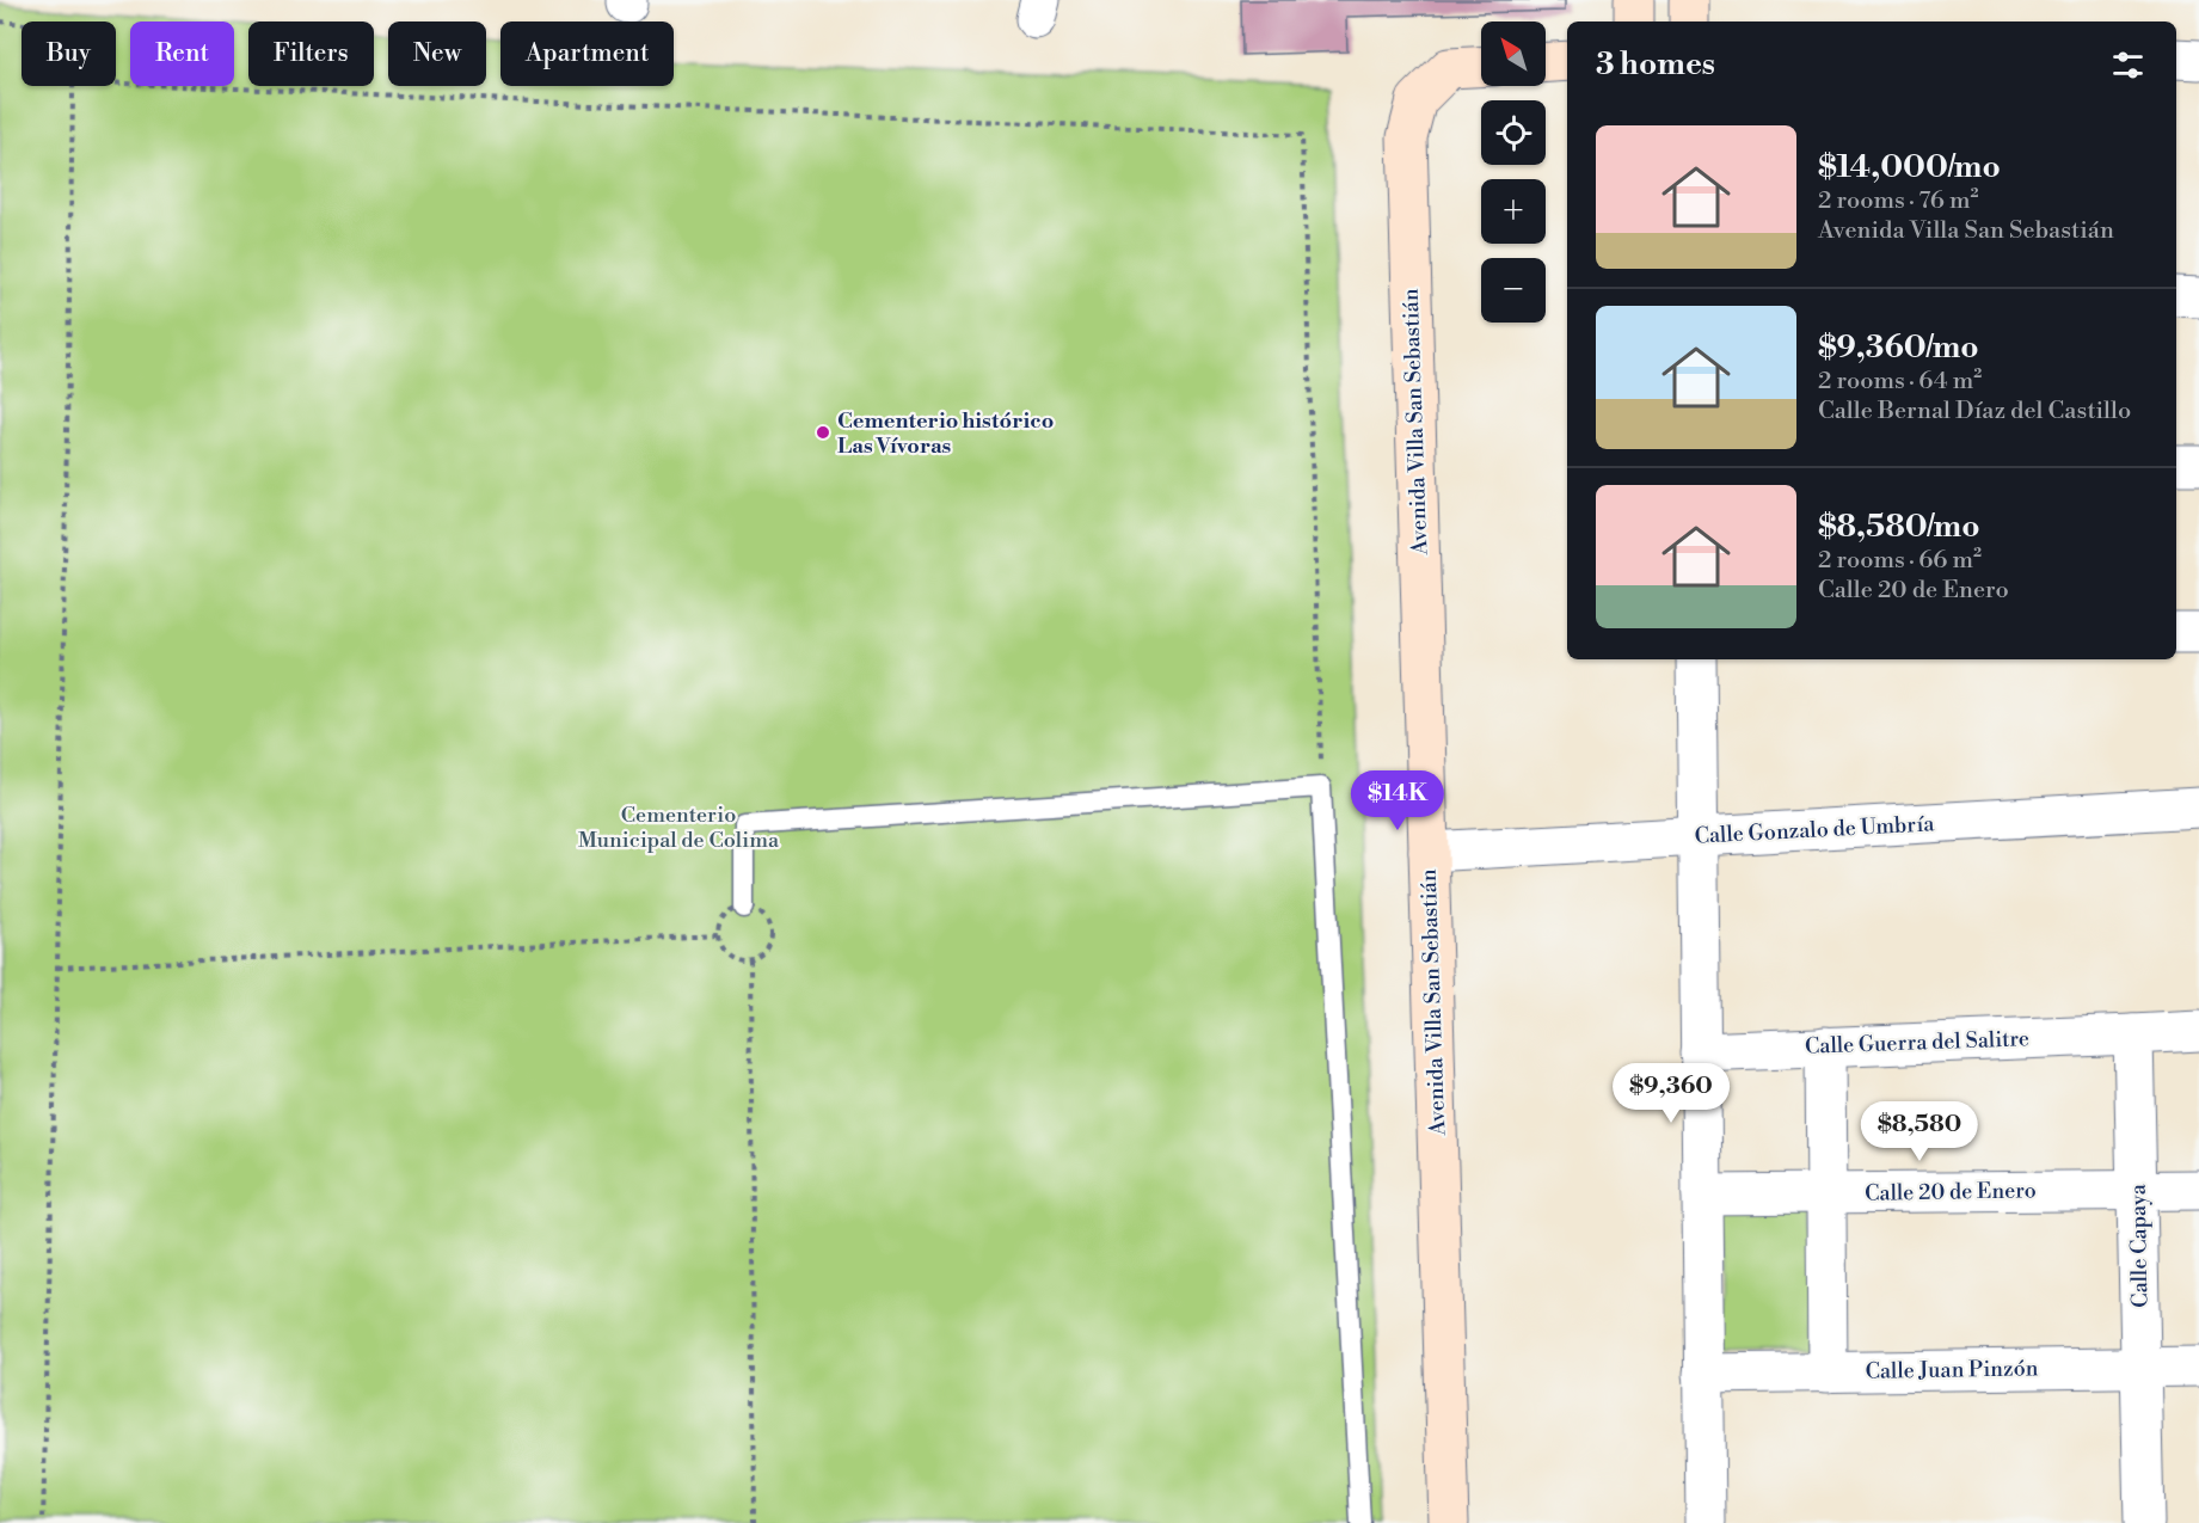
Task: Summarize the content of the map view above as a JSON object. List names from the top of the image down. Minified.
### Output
{"streets":{"street":["Avenida Villa San Sebastián","Calle Gonzalo de Umbría","Calle Guerra del Salitre","Calle 20 de Enero","Calle Capaya","Calle Juan Pinzón"]},"crossings":[["Avenida Villa San Sebastián","Calle Gonzalo de Umbría"],["Calle Guerra del Salitre","Calle Capaya"],["Calle 20 de Enero","Calle Capaya"],["Calle Capaya","Calle Juan Pinzón"]],"parks":["Cementerio Municipal de Colima"],"places":["Cementerio histórico Las Vívoras"],"north":"top left","page":{"map_buttons":["+","−"],"chip":["Buy","Rent","Filters","New","Apartment"],"heading":"3 homes","list":[{"name":"$14,000/mo","note":"2 rooms · 76 m² · Avenida Villa San Sebastián"},{"name":"$9,360/mo","note":"2 rooms · 64 m² · Calle Bernal Díaz del Castillo"},{"name":"$8,580/mo","note":"2 rooms · 66 m² · Calle 20 de Enero"}],"price":["$14K","$9,360","$8,580"]}}
